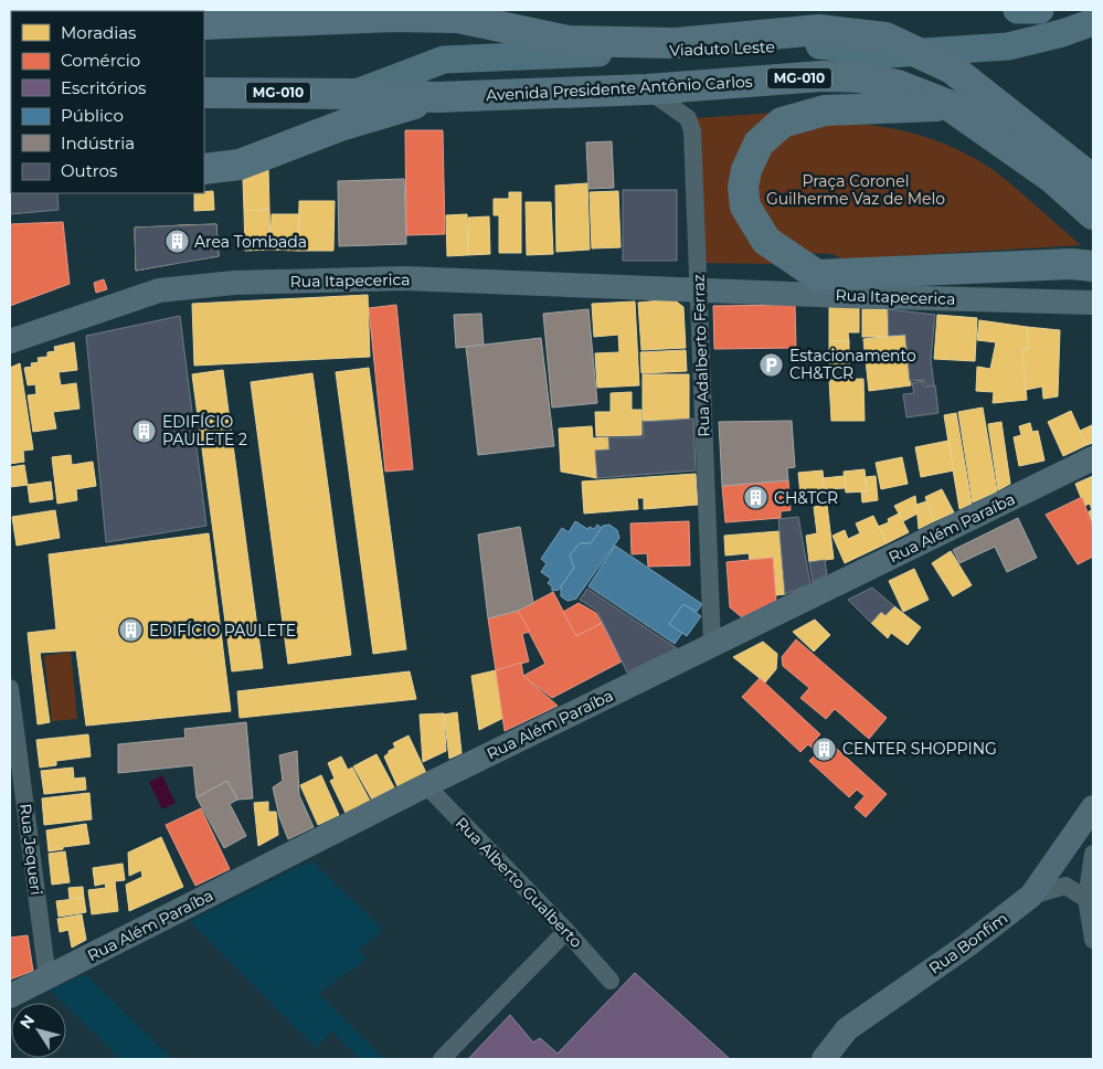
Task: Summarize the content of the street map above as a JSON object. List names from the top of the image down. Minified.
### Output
{"streets":{"highway":["MG-010","Avenida Presidente Antônio Carlos"],"main road":["Viaduto Leste"],"street":["Rua Itapecerica","Rua Adalberto Ferraz","Rua Além Paraíba","Rua Jequeri","Rua Alberto Gualberto","Rua Bonfim"]},"crossings":[["Viaduto Leste","Avenida Presidente Antônio Carlos"],["Avenida Presidente Antônio Carlos","Rua Adalberto Ferraz"],["Rua Itapecerica","Rua Adalberto Ferraz"],["Rua Adalberto Ferraz","Rua Além Paraíba"],["Rua Além Paraíba","Rua Jequeri"],["Rua Além Paraíba","Rua Alberto Gualberto"]],"parks":["Praça Coronel Guilherme Vaz de Melo"],"places":{"building":["Area Tombada","EDIFÍCIO PAULETE 2","CH&TCR","EDIFÍCIO PAULETE","CENTER SHOPPING"],"parking":["Estacionamento CH&TCR"]},"legend":["Moradias","Comércio","Escritórios","Público","Indústria","Outros"],"north":"top left"}
